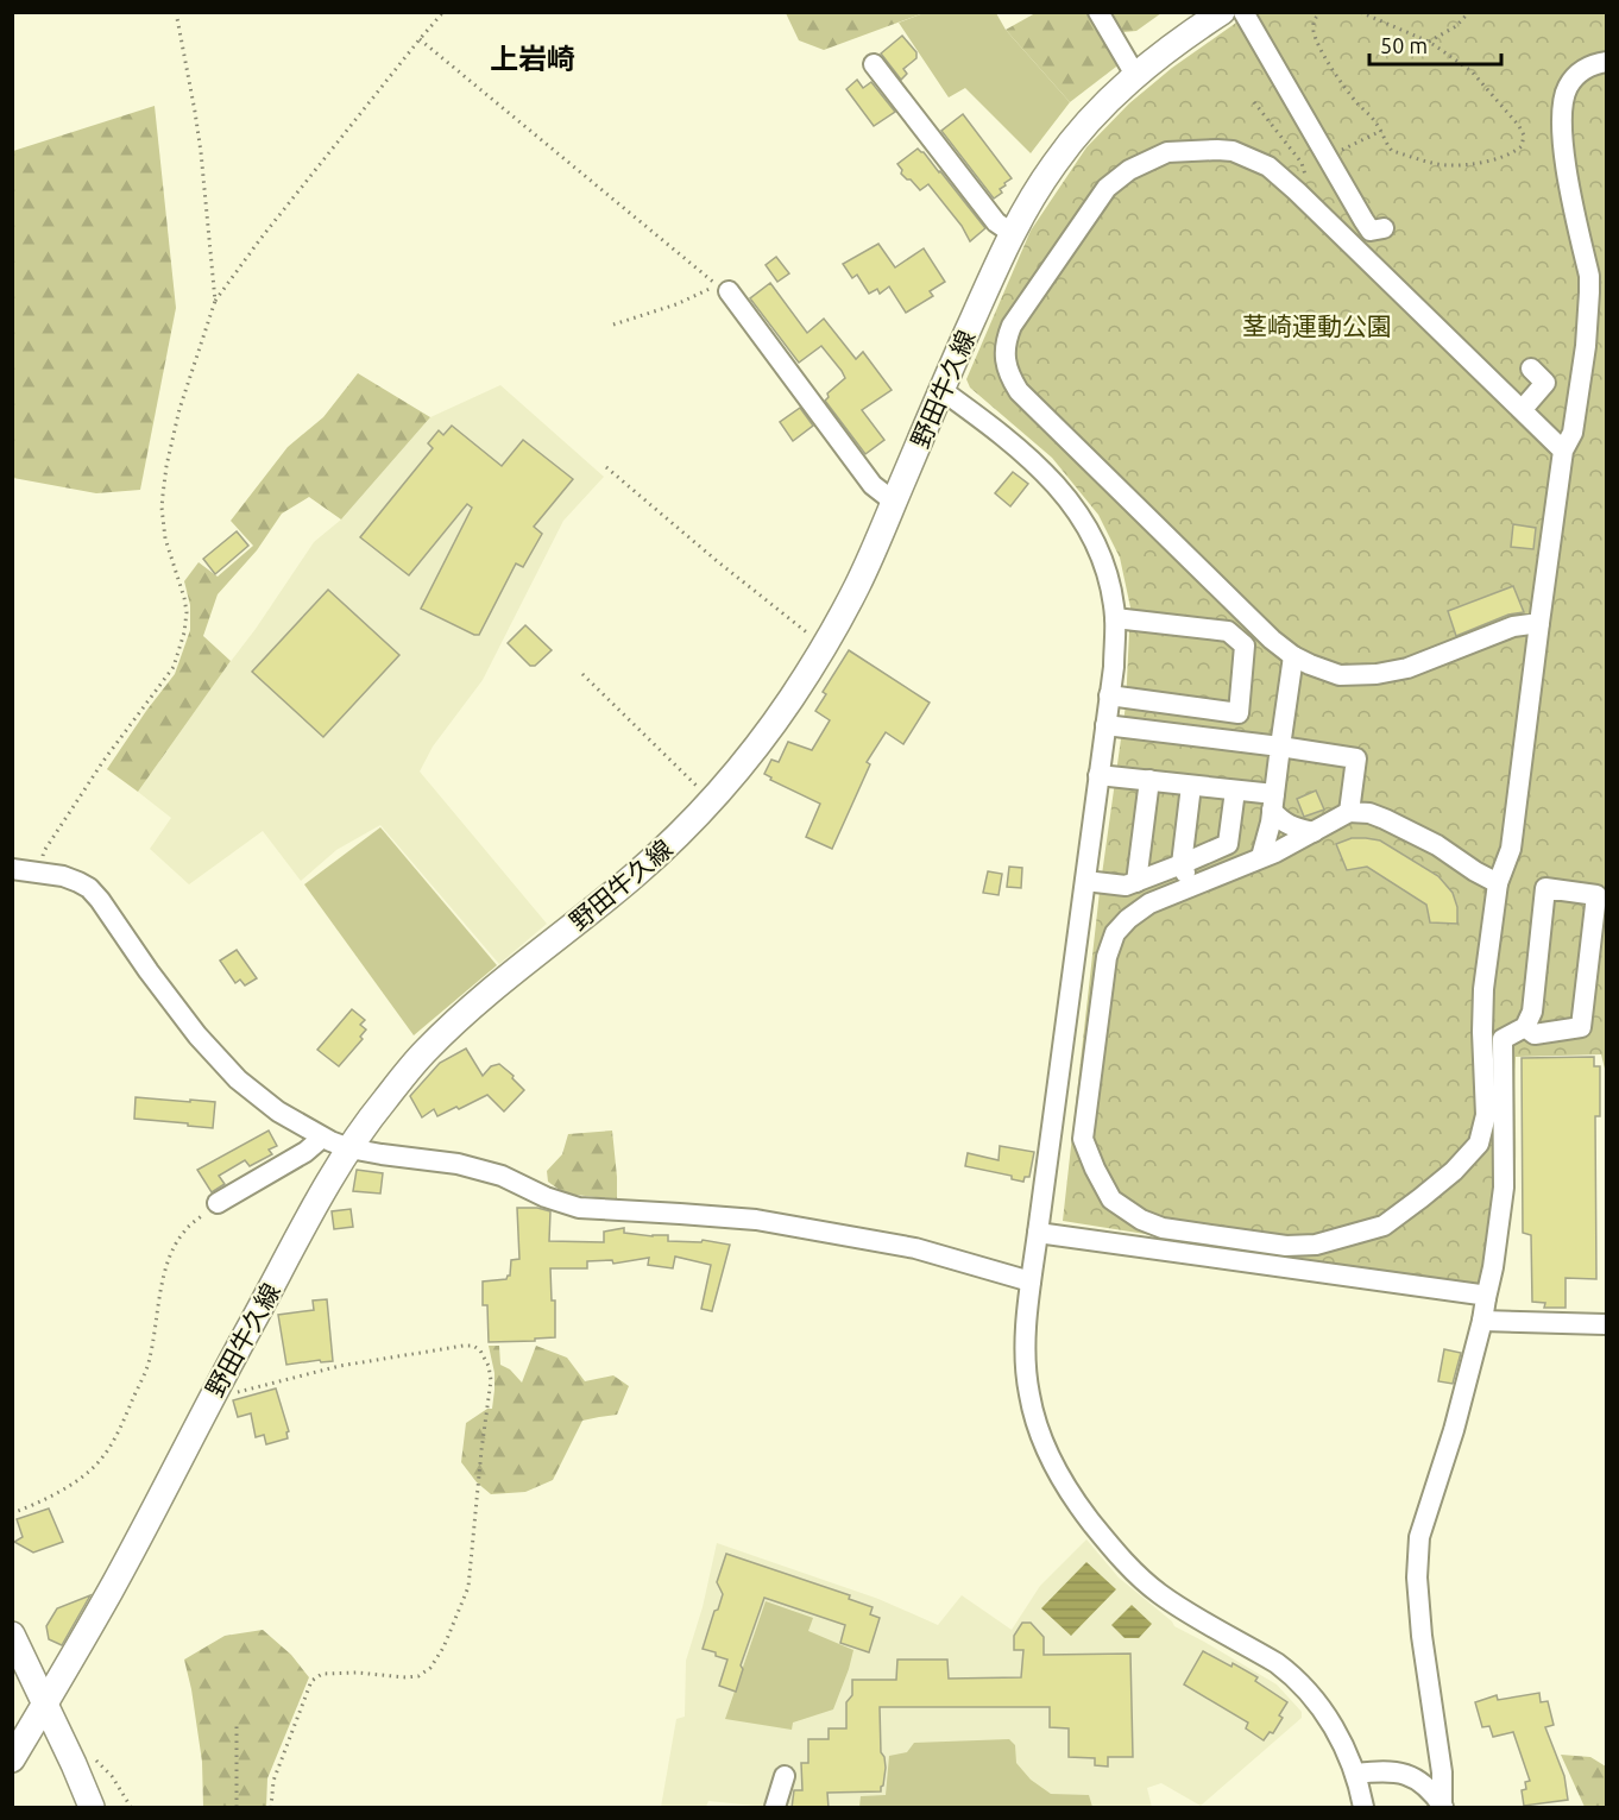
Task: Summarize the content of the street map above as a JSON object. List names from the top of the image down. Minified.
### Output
{"streets":{"main road":["野田牛久線"]},"districts":["上岩崎"],"parks":["茎崎運動公園"],"scale_bar":"50 m"}
